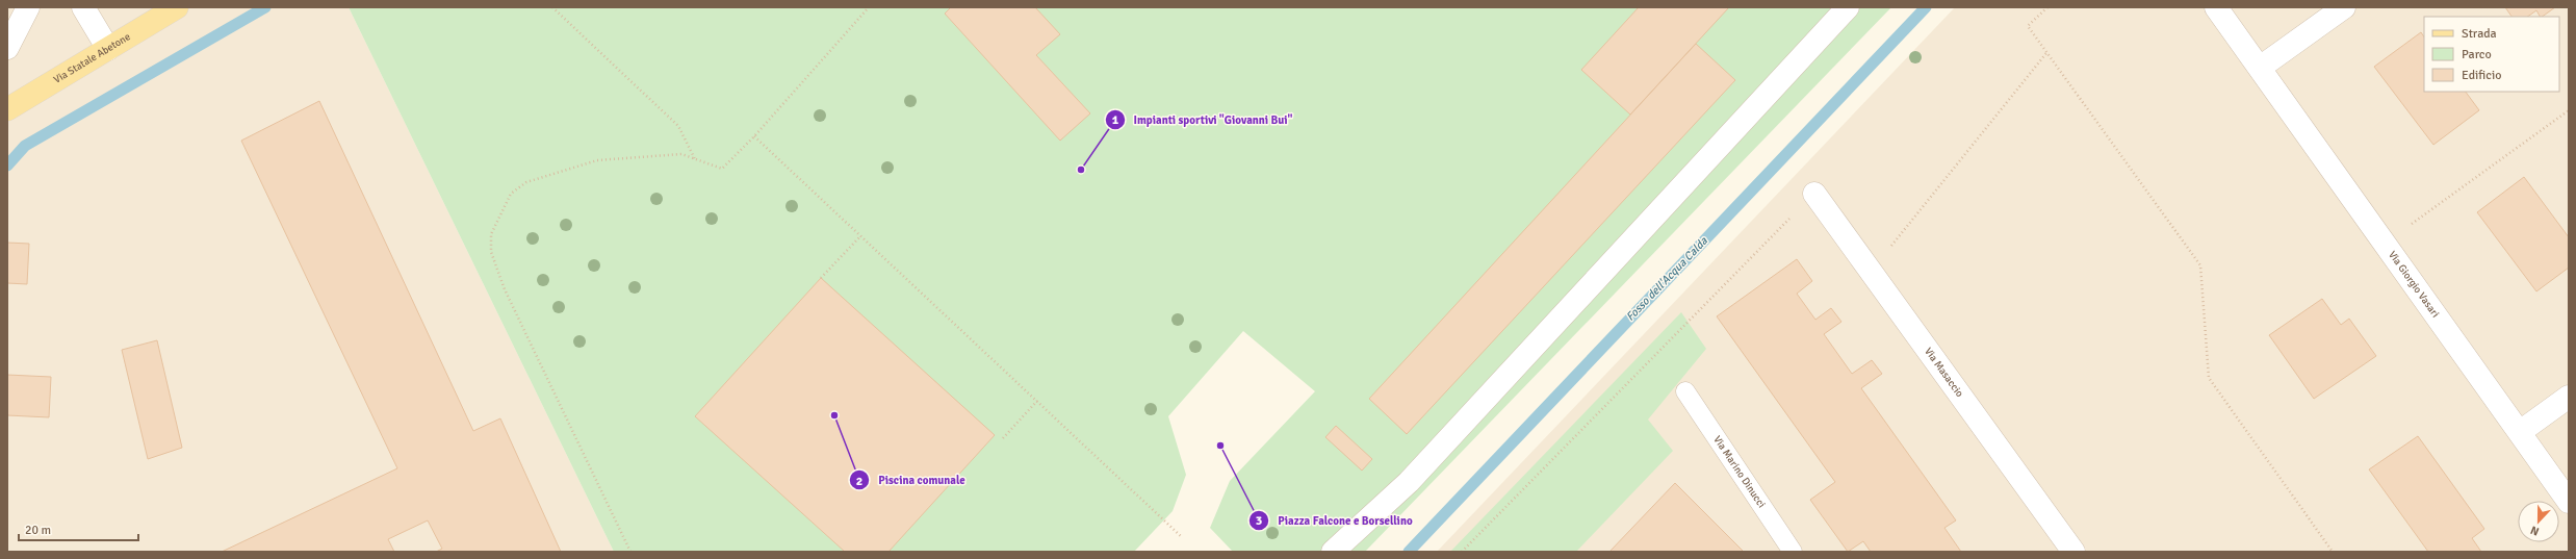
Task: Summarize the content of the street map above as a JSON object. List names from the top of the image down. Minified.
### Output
{"streets":{"main road":["Via Statale Abetone"],"street":["Via Giorgio Vasari","Via Masaccio"],"lane":["Via Marino Dinucci"]},"water":["Fosso dell'Acqua Calda"],"places":["Impianti sportivi \"Giovanni Bui\"","Piscina comunale","Piazza Falcone e Borsellino"],"legend":["Strada","Parco","Edificio"],"scale_bar":"20 m","north":"bottom"}
